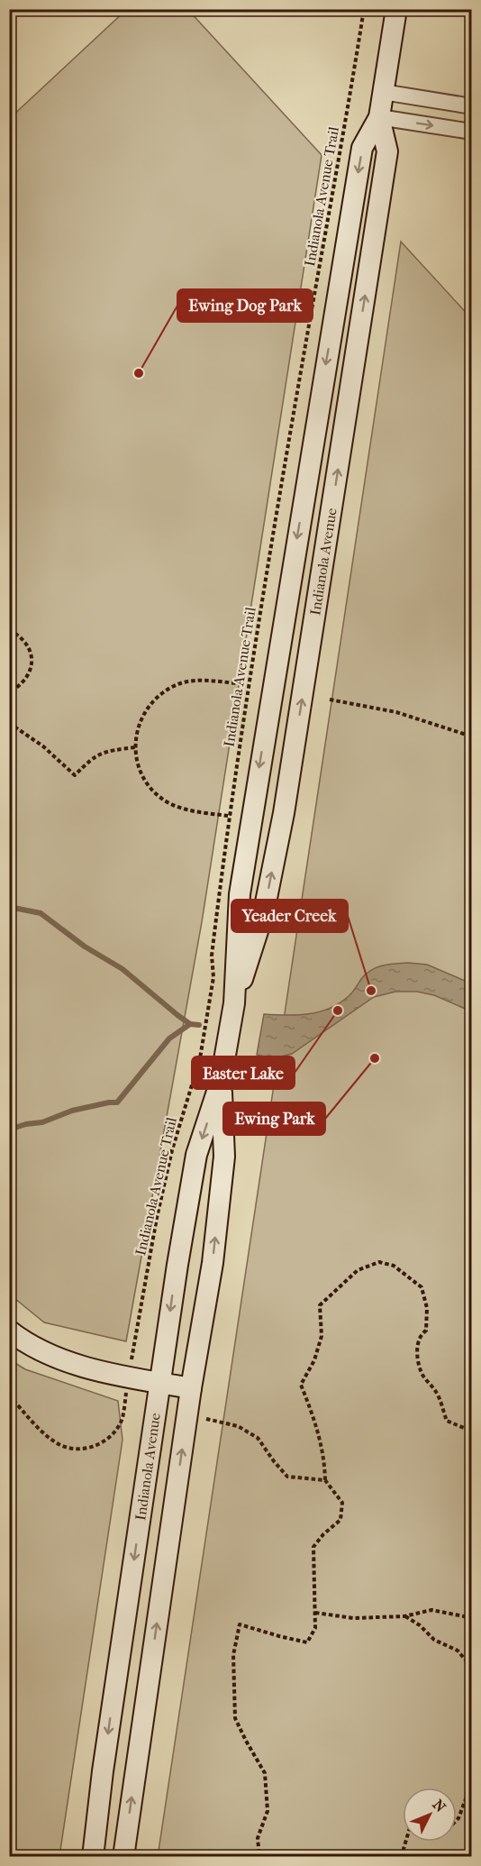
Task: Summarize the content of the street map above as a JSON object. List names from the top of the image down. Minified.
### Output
{"streets":{"main road":["Indianola Avenue"],"path":["Indianola Avenue Trail"]},"places":["Ewing Dog Park","Yeader Creek","Easter Lake","Ewing Park"],"north":"top right"}
